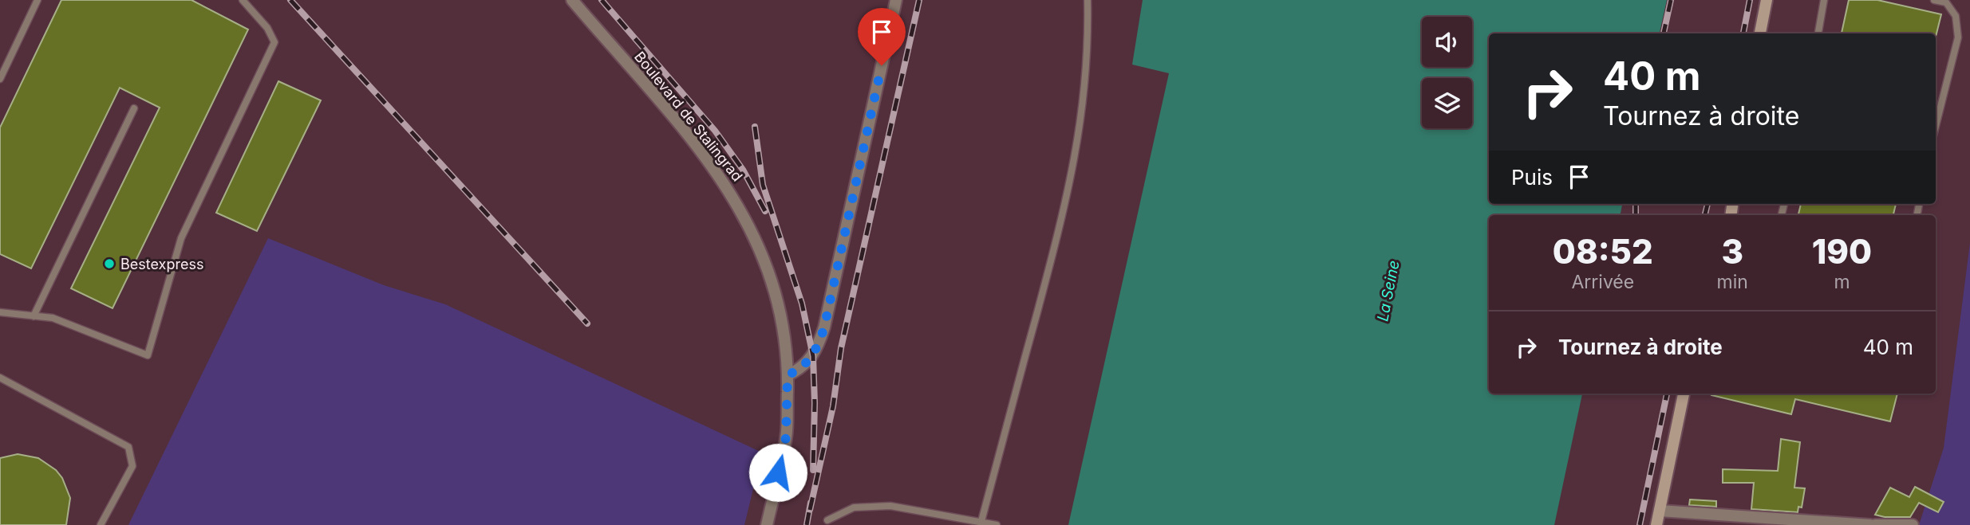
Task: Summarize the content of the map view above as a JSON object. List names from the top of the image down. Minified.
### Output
{"streets":{"street":["Boulevard de Stalingrad"]},"water":["La Seine"],"places":["Bestexpress"],"page":{"turn":["40 m","Tournez à droite"],"then":"Puis","eta":["08:52","Arrivée","3","min","190","m"],"list":[{"name":"Tournez à droite","value":"40 m"}]}}
